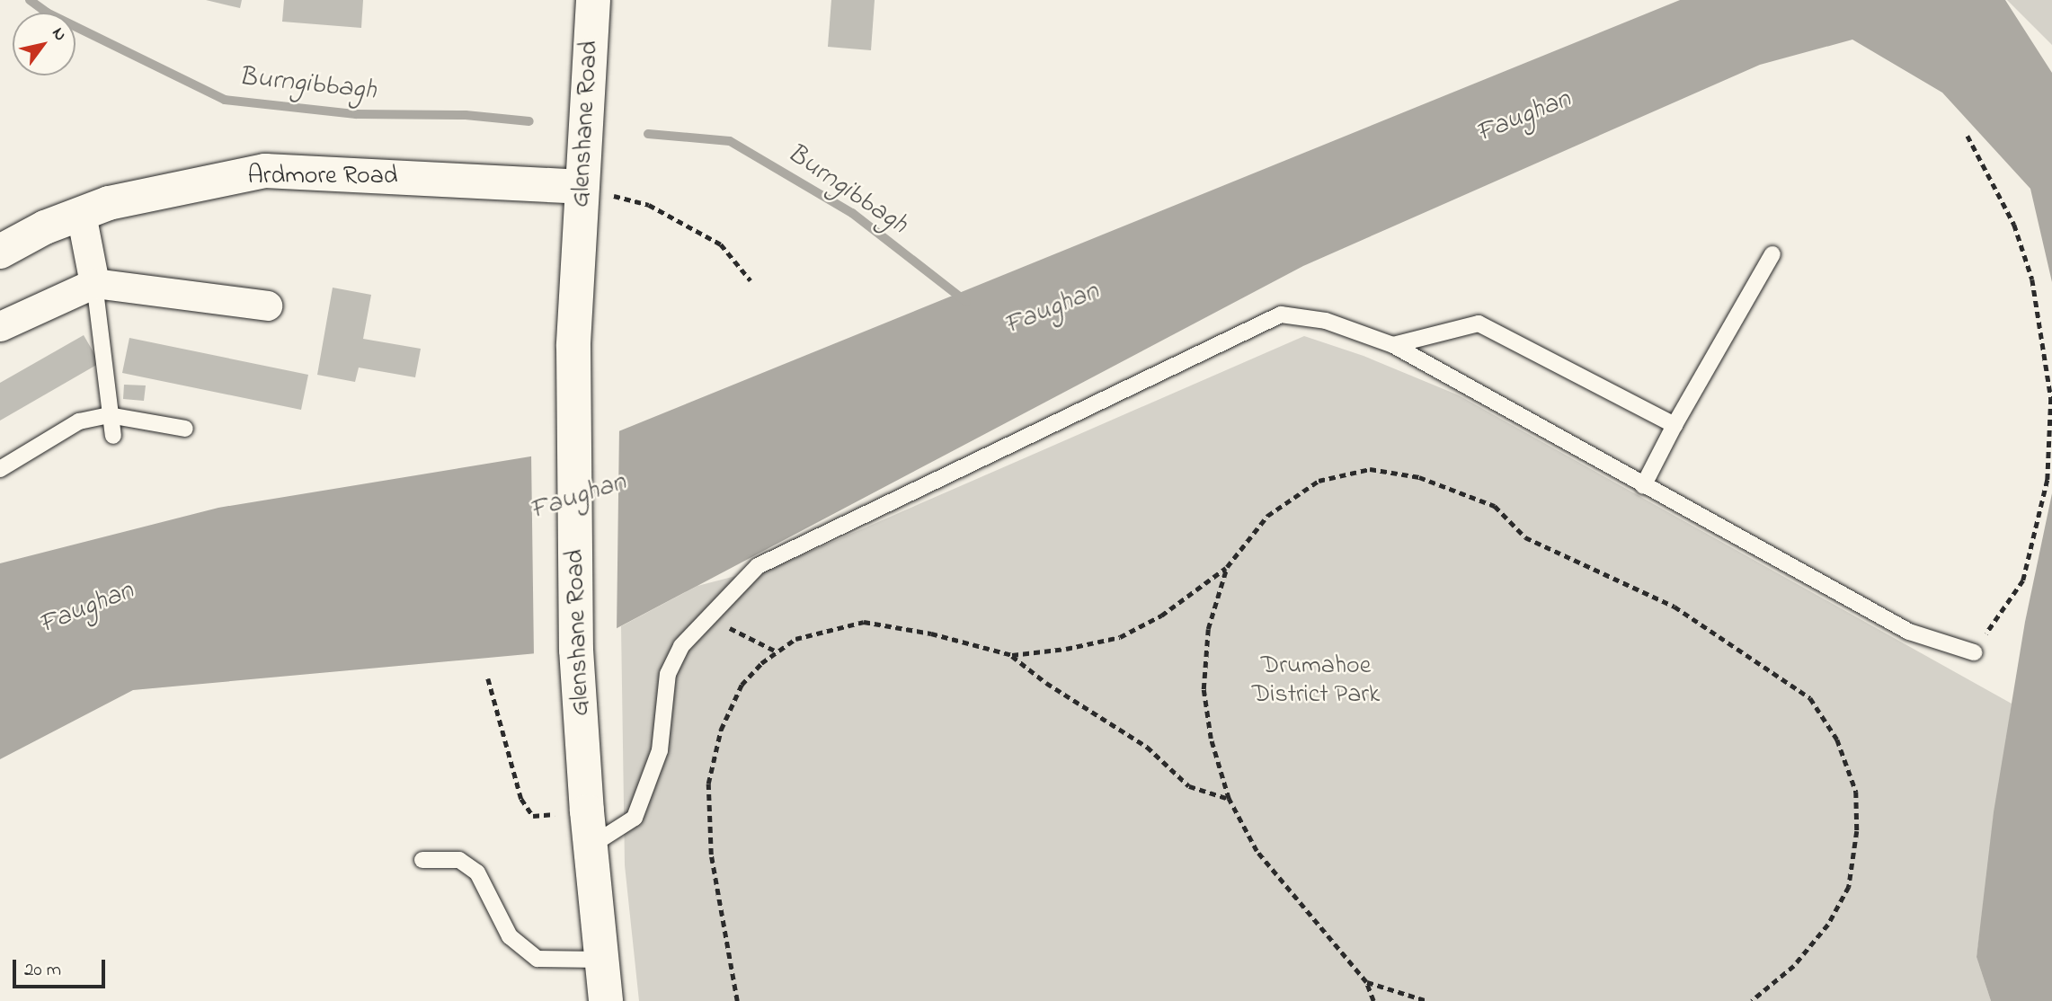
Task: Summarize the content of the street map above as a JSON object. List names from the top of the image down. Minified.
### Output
{"streets":{"main road":["Glenshane Road","Ardmore Road"]},"crossings":[["Glenshane Road","Ardmore Road"]],"water":["Burngibbagh","Faughan"],"parks":["Drumahoe District Park"],"scale_bar":"20 m","north":"top right"}
